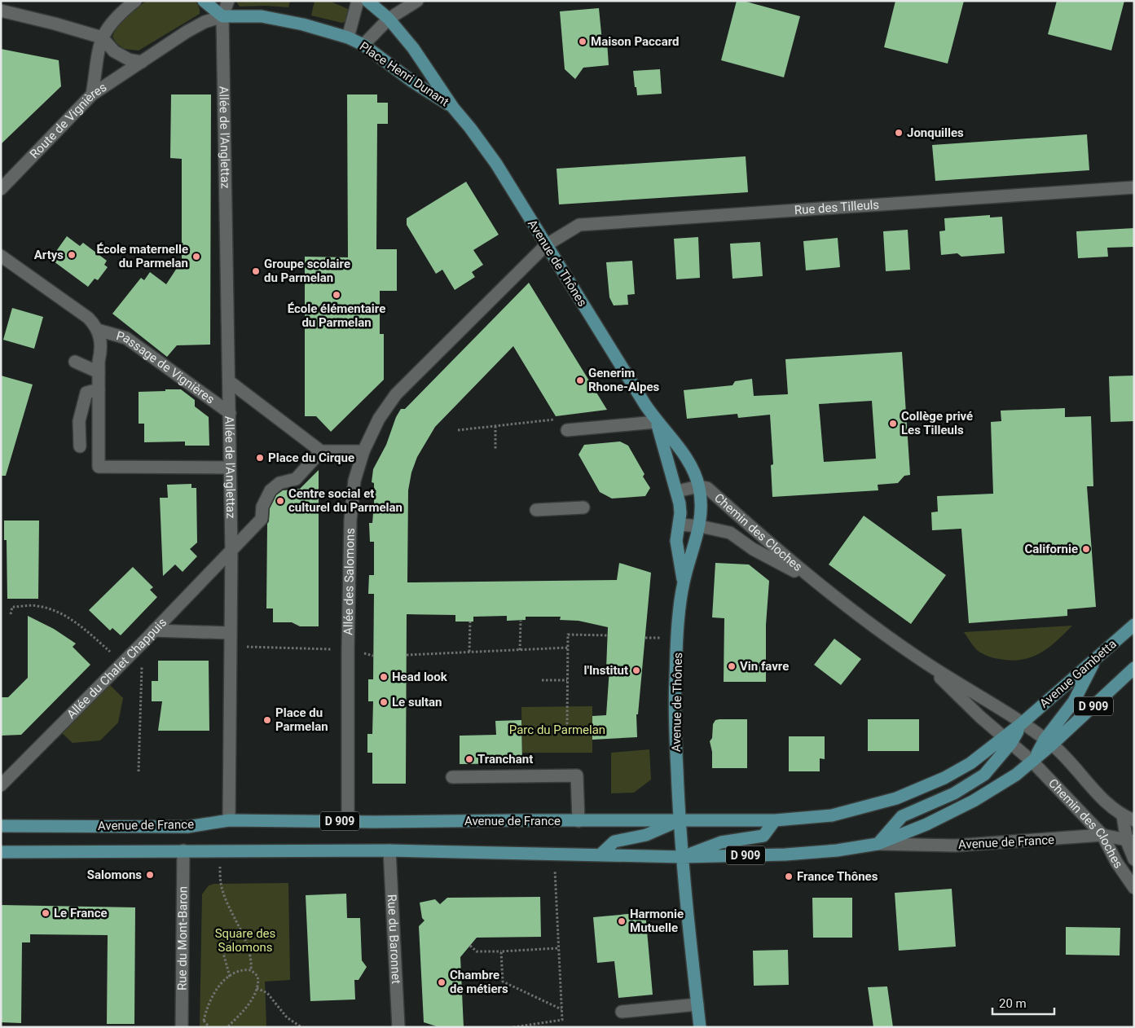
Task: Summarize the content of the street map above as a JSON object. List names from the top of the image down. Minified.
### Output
{"streets":{"main road":["Place Henri Dunant","Avenue de Thônes","Avenue Gambetta","D 909","Avenue de France"],"street":["Route de Vignières","Allée de l'Anglettaz","Rue des Tilleuls","Passage de Vignières","Chemin des Cloches","Allée des Salomons","Allée du Chalet Chappuis","Rue du Mont-Baron","Rue du Baronnet"]},"crossings":[["Place Henri Dunant","Route de Vignières"],["Place Henri Dunant","Allée de l'Anglettaz"],["Place Henri Dunant","Avenue de Thônes"],["Allée de l'Anglettaz","Passage de Vignières"],["Allée de l'Anglettaz","Allée du Chalet Chappuis"],["Allée de l'Anglettaz","Avenue de France"],["Rue des Tilleuls","Avenue de Thônes"],["Rue des Tilleuls","Allée des Salomons"],["Avenue de Thônes","Chemin des Cloches"],["Avenue de Thônes","Allée des Salomons"],["Avenue de Thônes","Avenue de France"],["Chemin des Cloches","Avenue Gambetta"],["Chemin des Cloches","D 909"],["Chemin des Cloches","Avenue de France"],["Allée des Salomons","Avenue de France"],["Avenue Gambetta","Avenue de France"],["D 909","Avenue de France"],["Avenue de France","Rue du Mont-Baron"],["Avenue de France","Rue du Baronnet"]],"parks":["Parc du Parmelan","Square des Salomons"],"places":["Maison Paccard","Jonquilles","Artys","École maternelle du Parmelan","Groupe scolaire du Parmelan","École élémentaire du Parmelan","Generim Rhone-Alpes","Collège privé Les Tilleuls","Place du Cirque","Centre social et culturel du Parmelan","Californie","Vin favre","l'Institut","Head look","Le sultan","Place du Parmelan","Tranchant","Salomons","France Thônes","Le France","Harmonie Mutuelle","Chambre de métiers"],"scale_bar":"20 m"}
